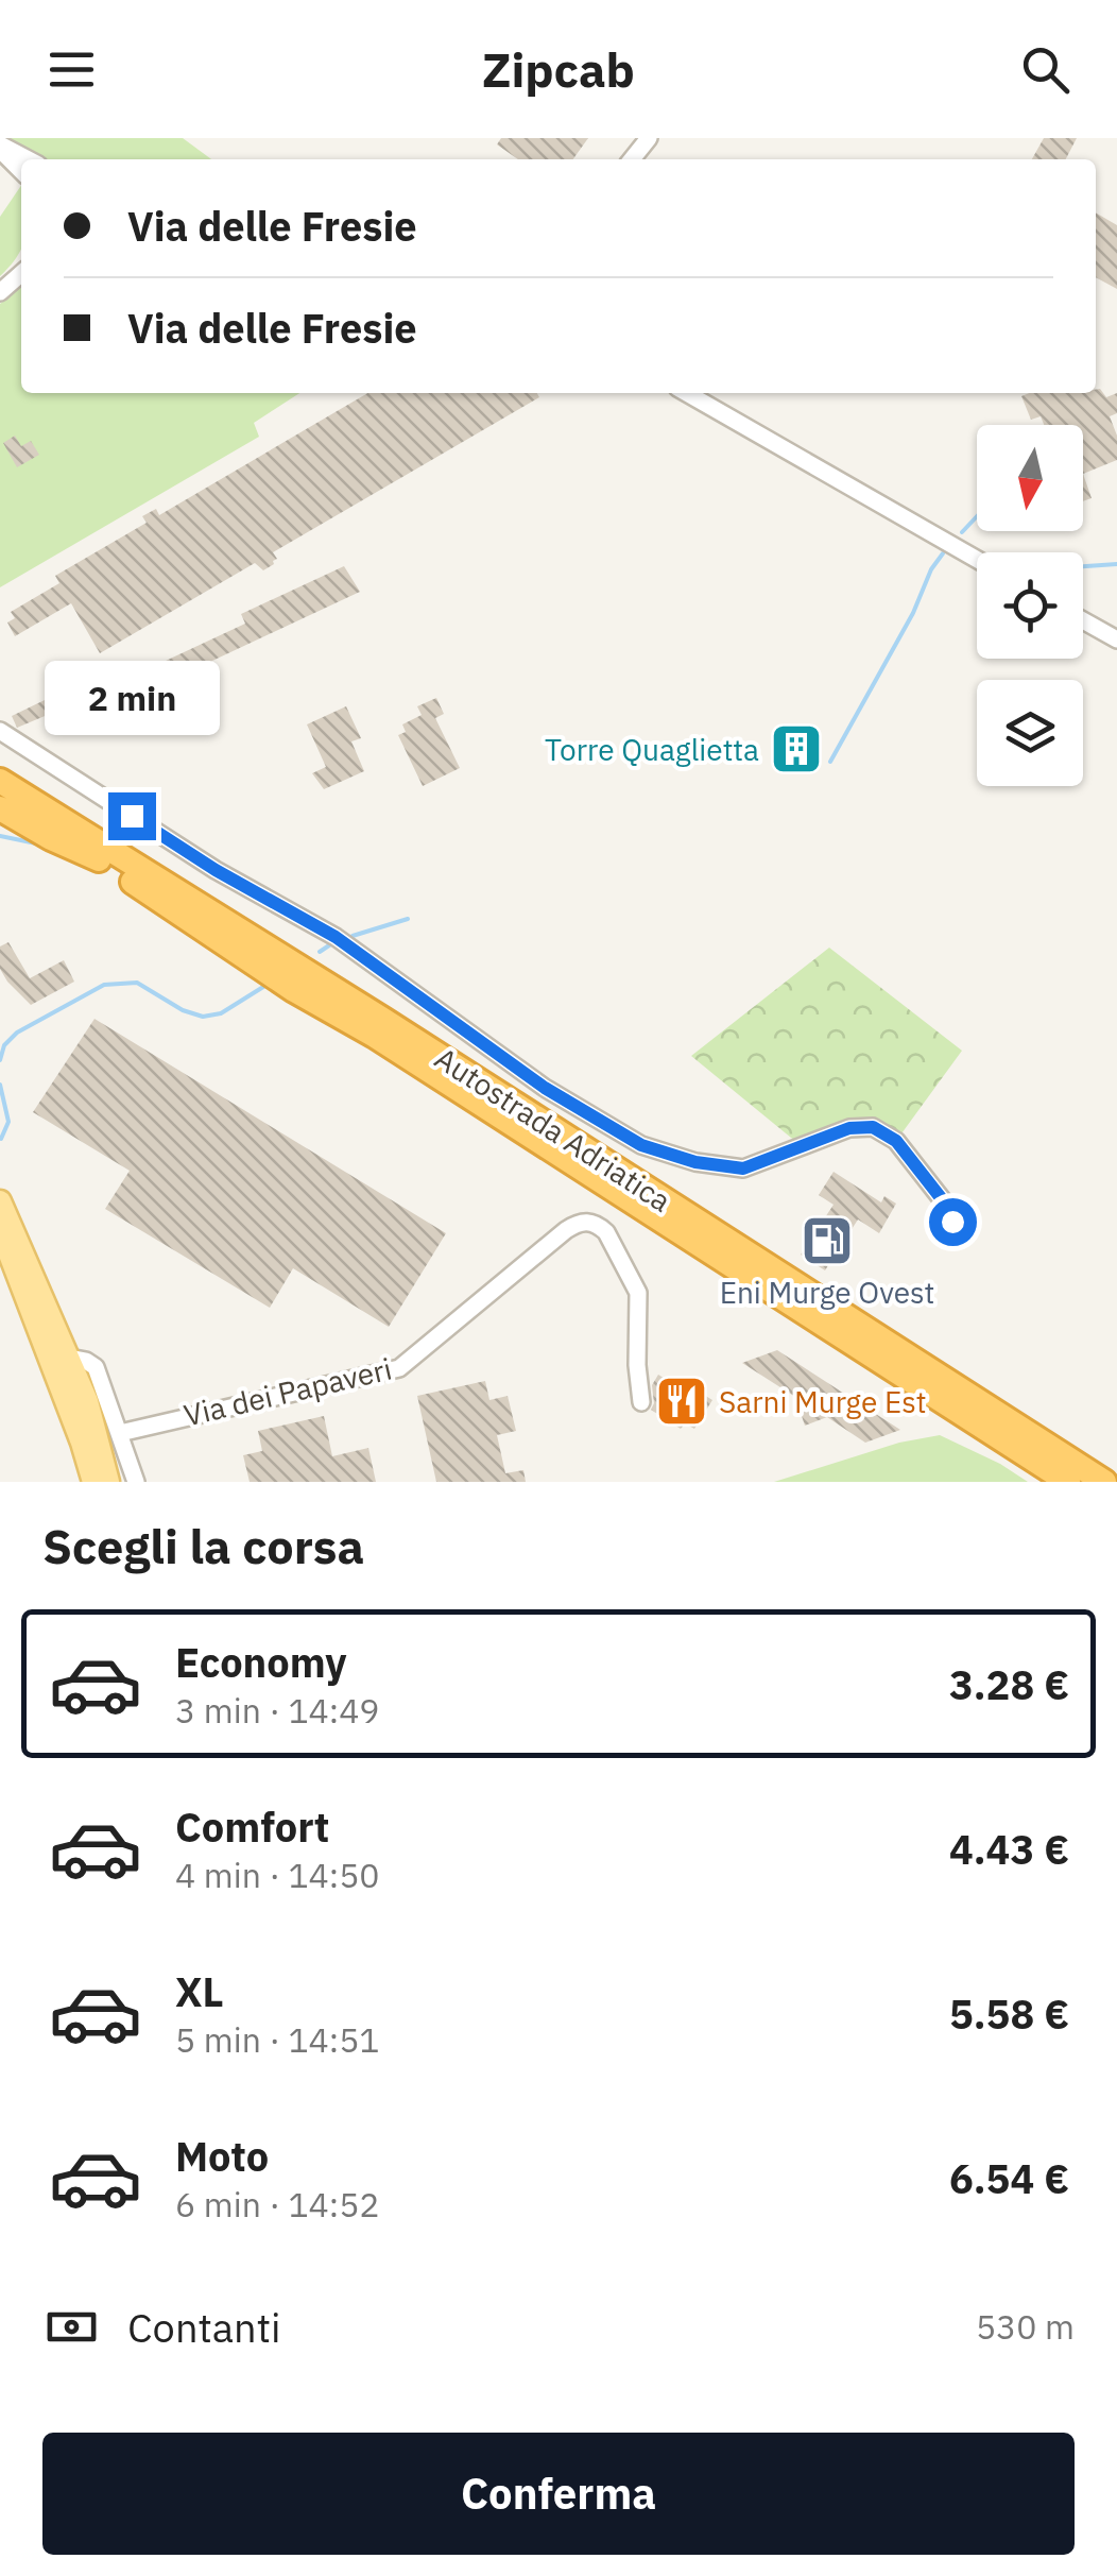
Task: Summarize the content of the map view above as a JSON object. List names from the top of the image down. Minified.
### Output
{"streets":{"highway":["Autostrada Adriatica"],"street":["Via dei Papaveri"]},"places":{"building":["Torre Quaglietta"],"fuel station":["Eni Murge Ovest"],"restaurant":["Sarni Murge Est"]},"north":"bottom","page":{"header":"Zipcab","banner":["Via delle Fresie","Via delle Fresie"],"bubble":"2 min","heading":"Scegli la corsa","list":[{"name":"Economy","note":"3 min · 14:49","value":"3.28 €"},{"name":"Comfort","note":"4 min · 14:50","value":"4.43 €"},{"name":"XL","note":"5 min · 14:51","value":"5.58 €"},{"name":"Moto","note":"6 min · 14:52","value":"6.54 €"}],"pay":["Contanti","530 m"],"buttons":"Conferma"}}
